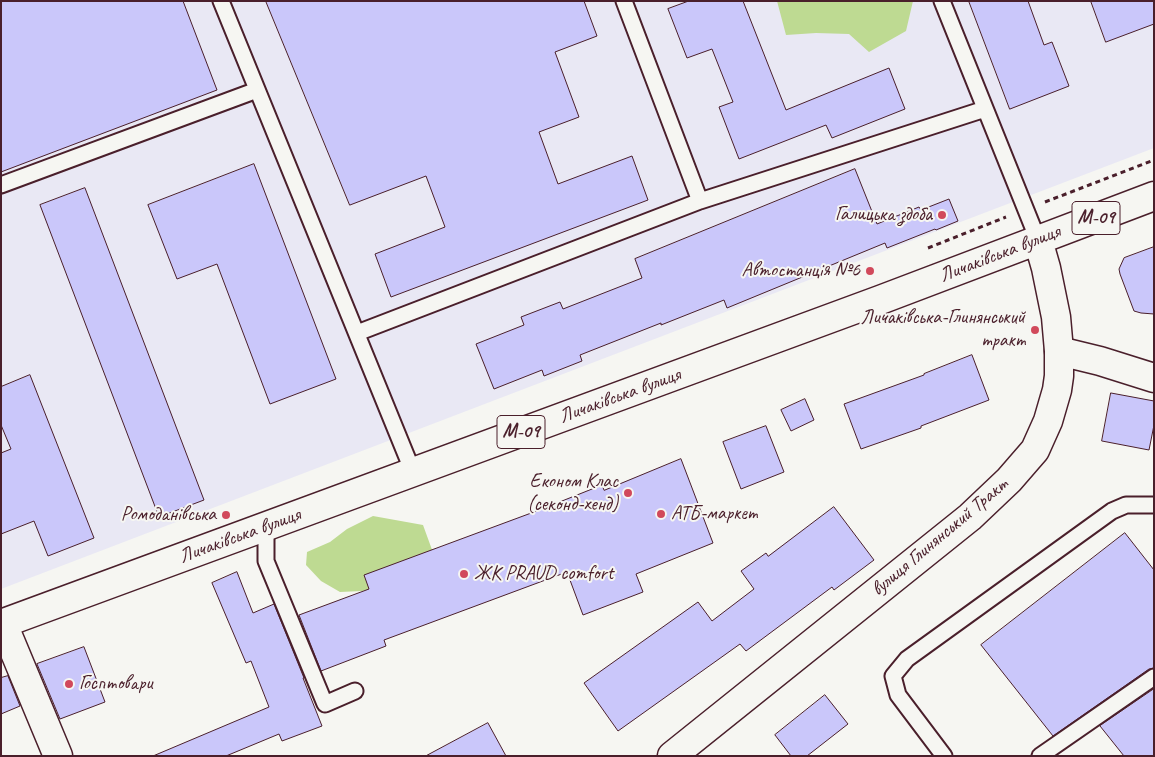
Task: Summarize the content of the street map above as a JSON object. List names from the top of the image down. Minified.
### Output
{"streets":{"main road":["М-09","Личаківська вулиця","вулиця Глинянський Тракт"]},"crossings":[["Личаківська вулиця","вулиця Глинянський Тракт"]],"places":["Галицька здоба","Автостанція №6","Личаківська-Глинянський тракт","Економ Клас (секонд-хенд)","АТБ-маркет","Ромоданівська","ЖК PRAUD comfort","Госптовари"]}
